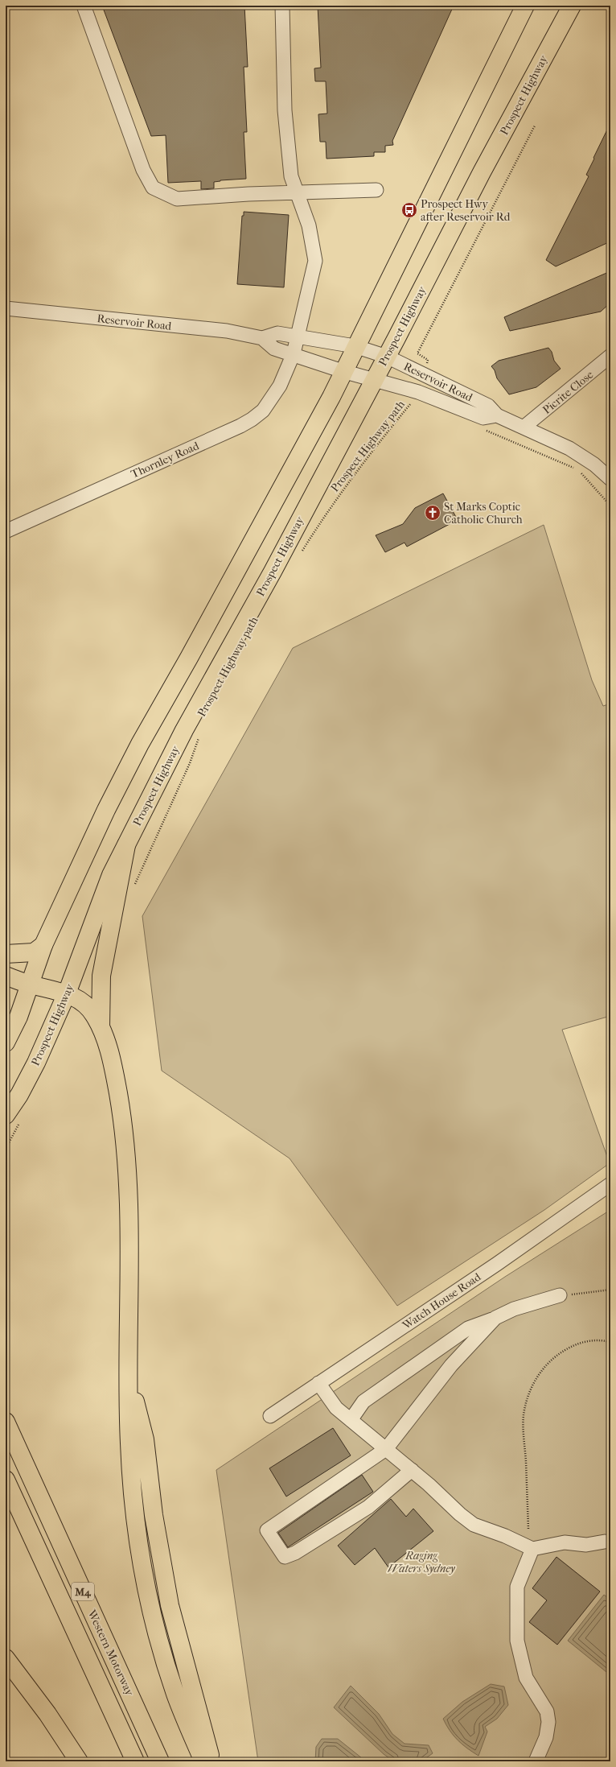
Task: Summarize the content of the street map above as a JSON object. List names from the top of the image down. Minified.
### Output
{"streets":{"main road":["Prospect Highway","M4","Western Motorway"],"street":["Reservoir Road","Picrite Close","Thornley Road","Watch House Road"],"path":["Prospect Highway path"]},"crossings":[["Prospect Highway","Reservoir Road"],["Reservoir Road","Picrite Close"],["Reservoir Road","Thornley Road"]],"parks":["Raging Waters Sydney"],"places":{"bus stop":["Prospect Hwy after Reservoir Rd"],"church":["St Marks Coptic Catholic Church"]}}
